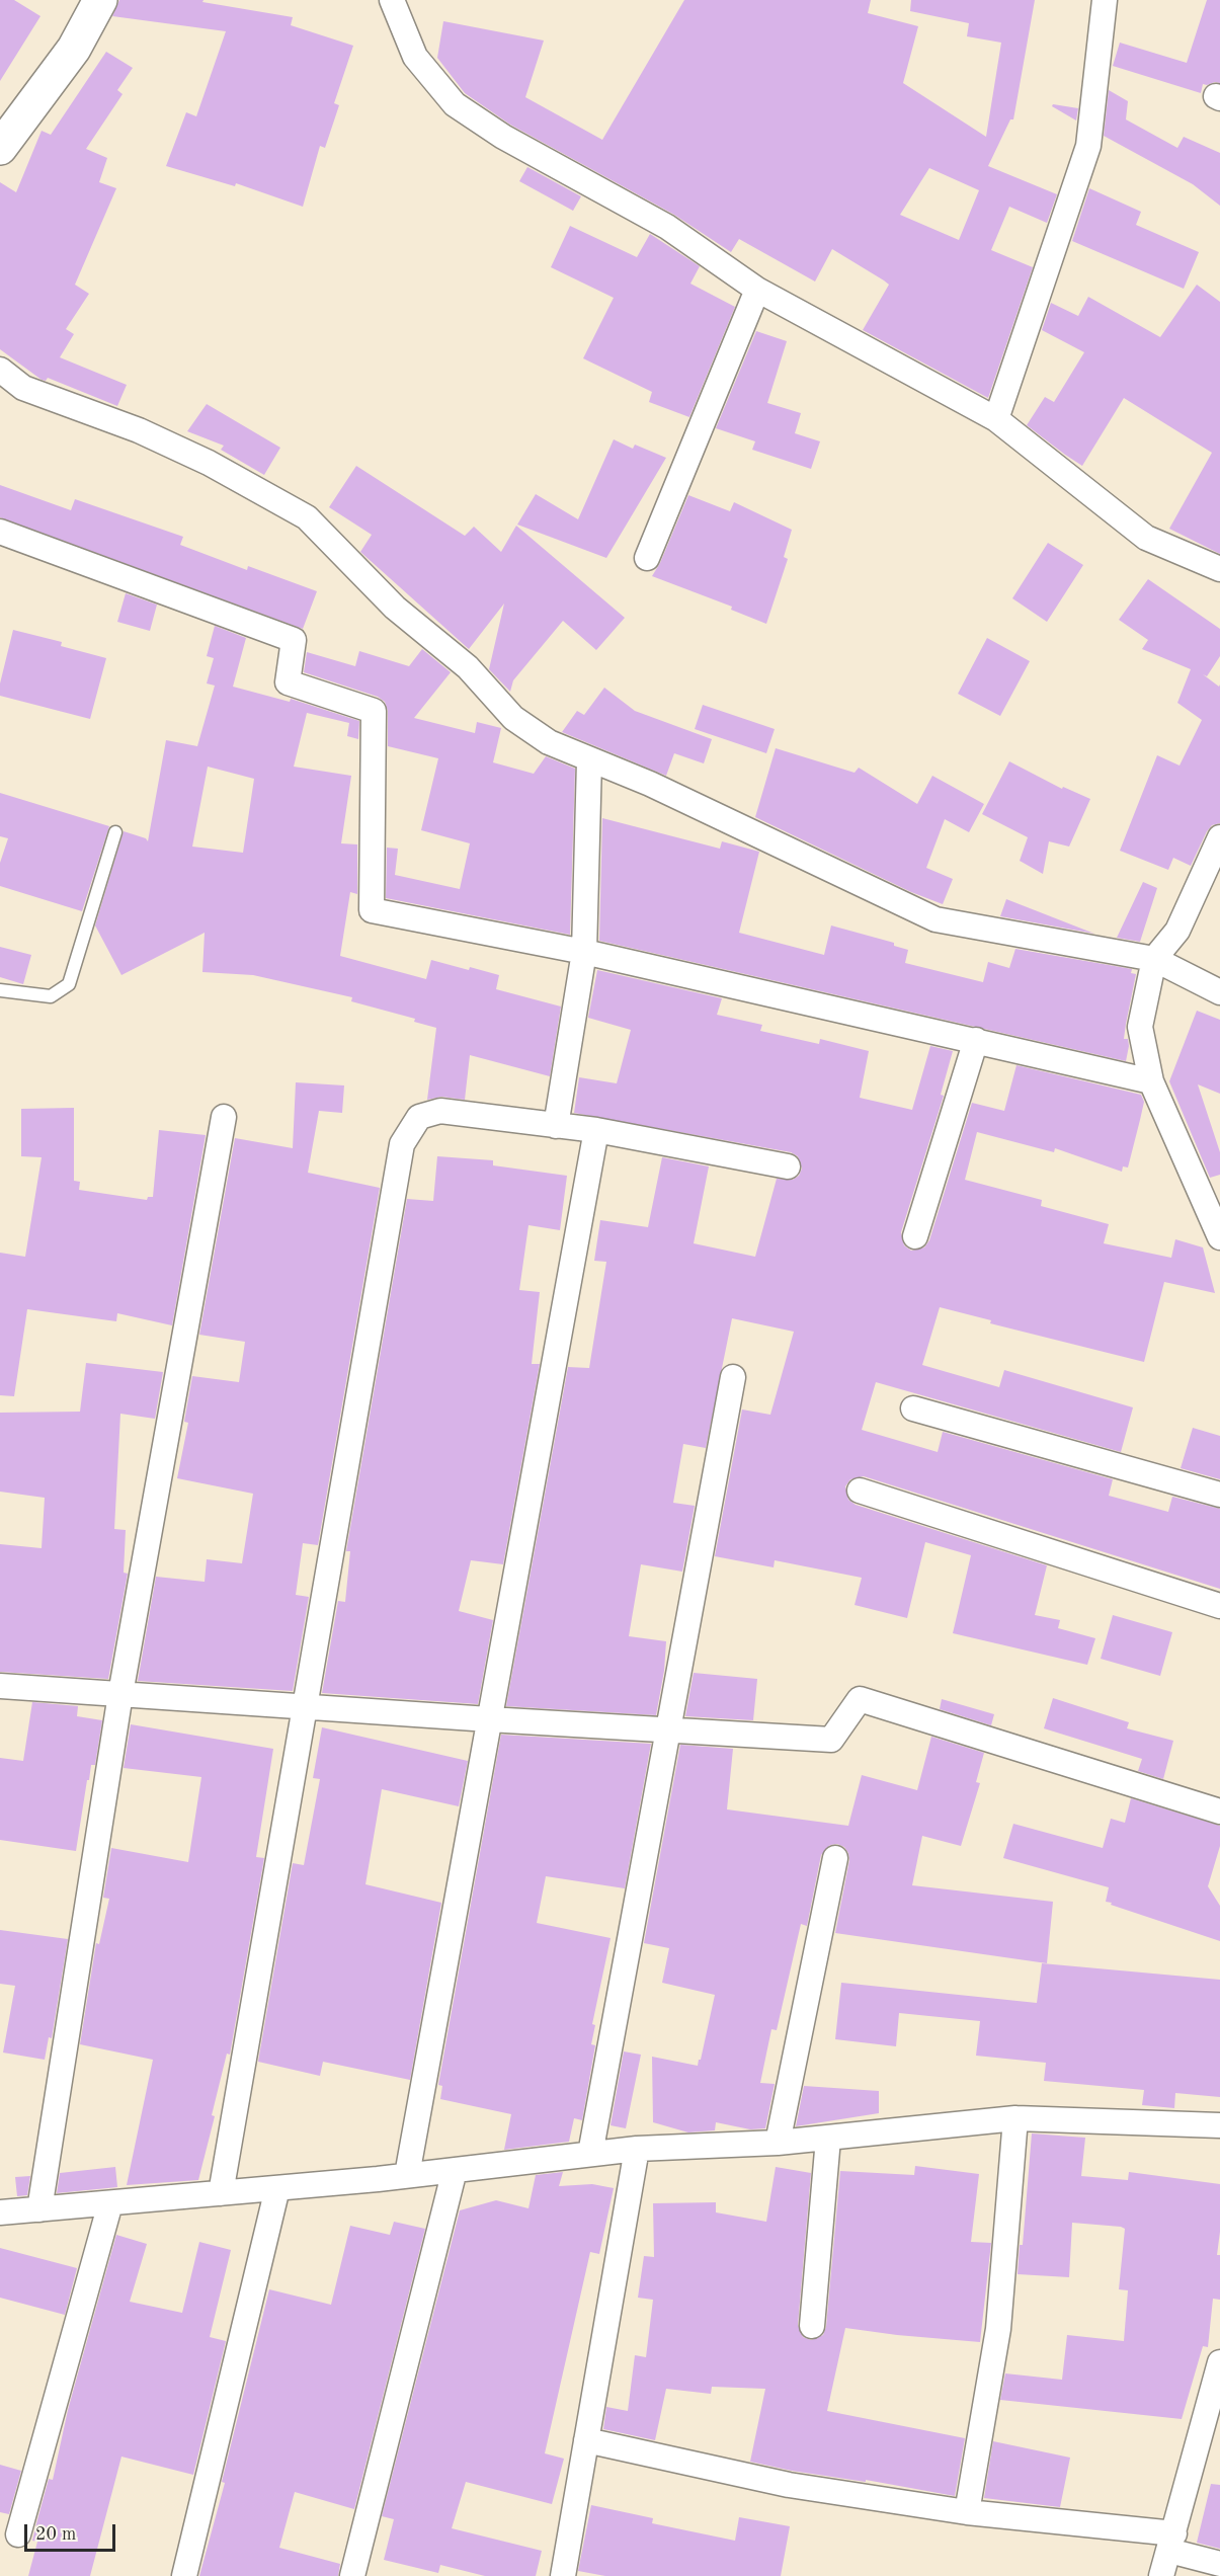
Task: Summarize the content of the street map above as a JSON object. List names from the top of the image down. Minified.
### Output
{"scale_bar":"20 m"}
